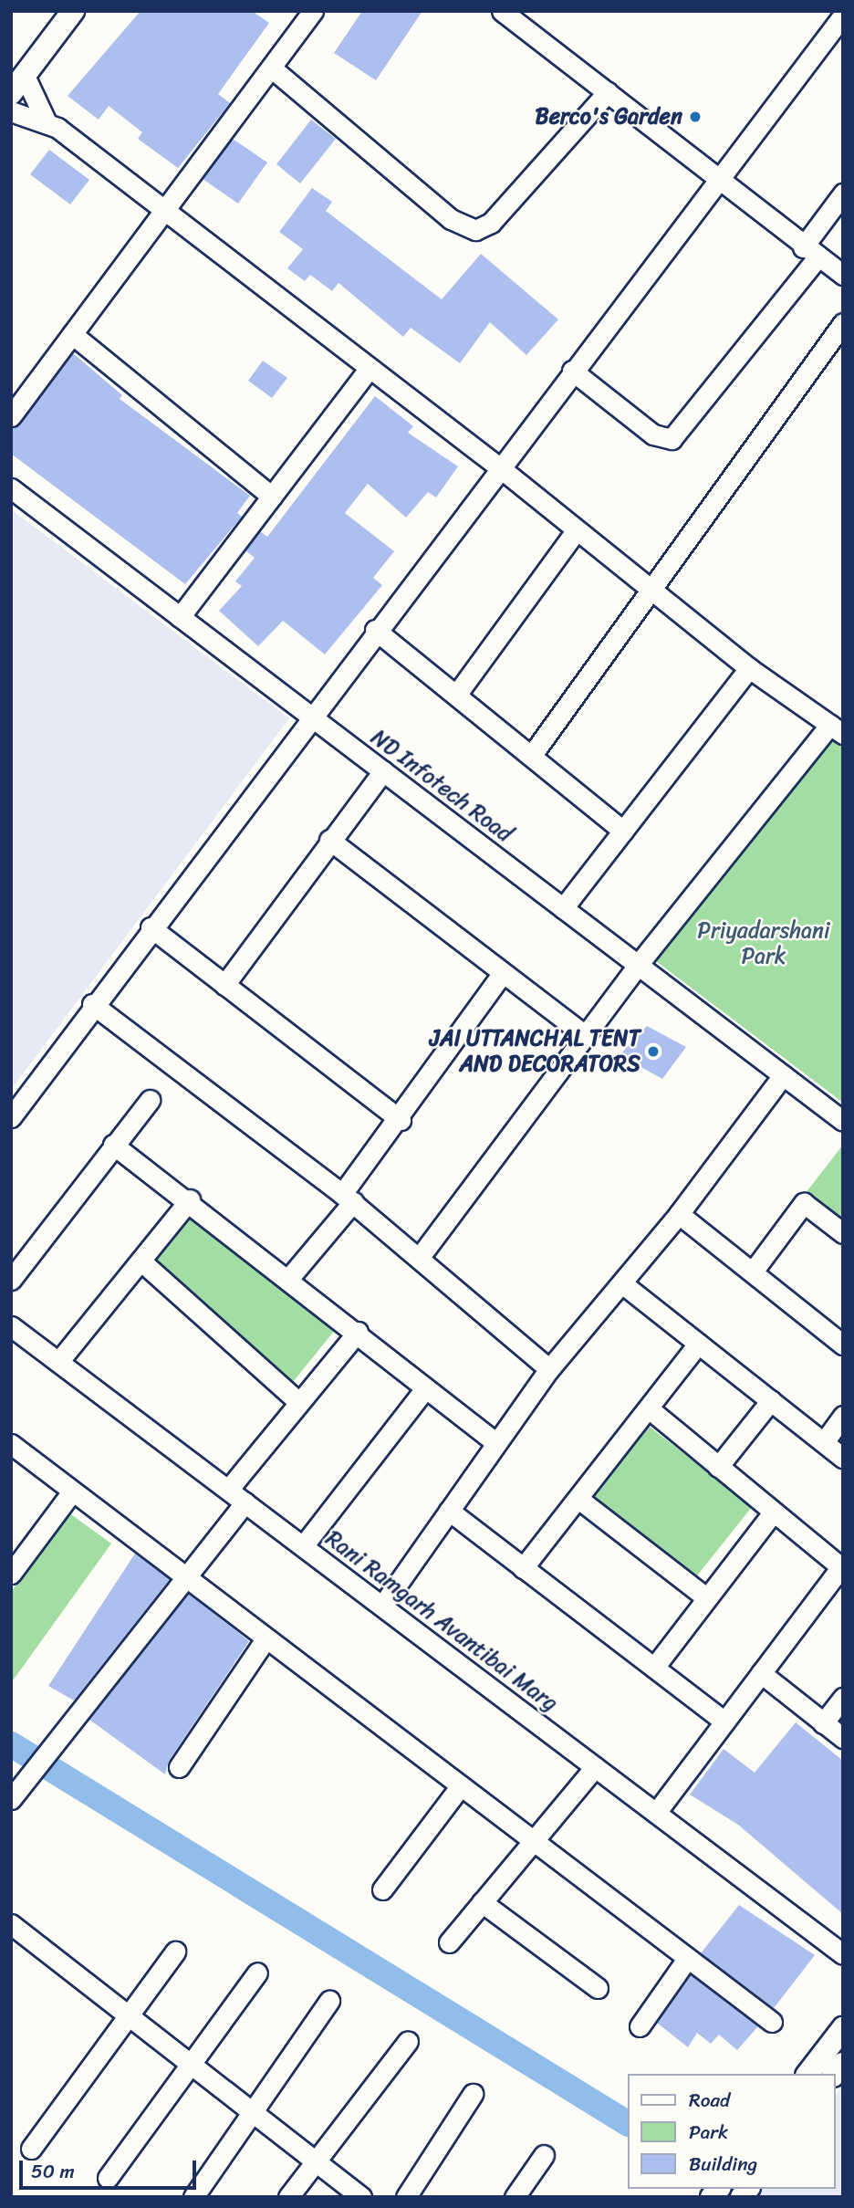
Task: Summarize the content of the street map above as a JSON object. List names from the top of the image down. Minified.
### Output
{"streets":{"street":["ND Infotech Road","Rani Ramgarh Avantibai Marg"]},"parks":["Priyadarshani Park"],"places":["Berco's Garden","JAI UTTANCHAL TENT AND DECORATORS"],"legend":["Road","Park","Building"],"scale_bar":"50 m"}
